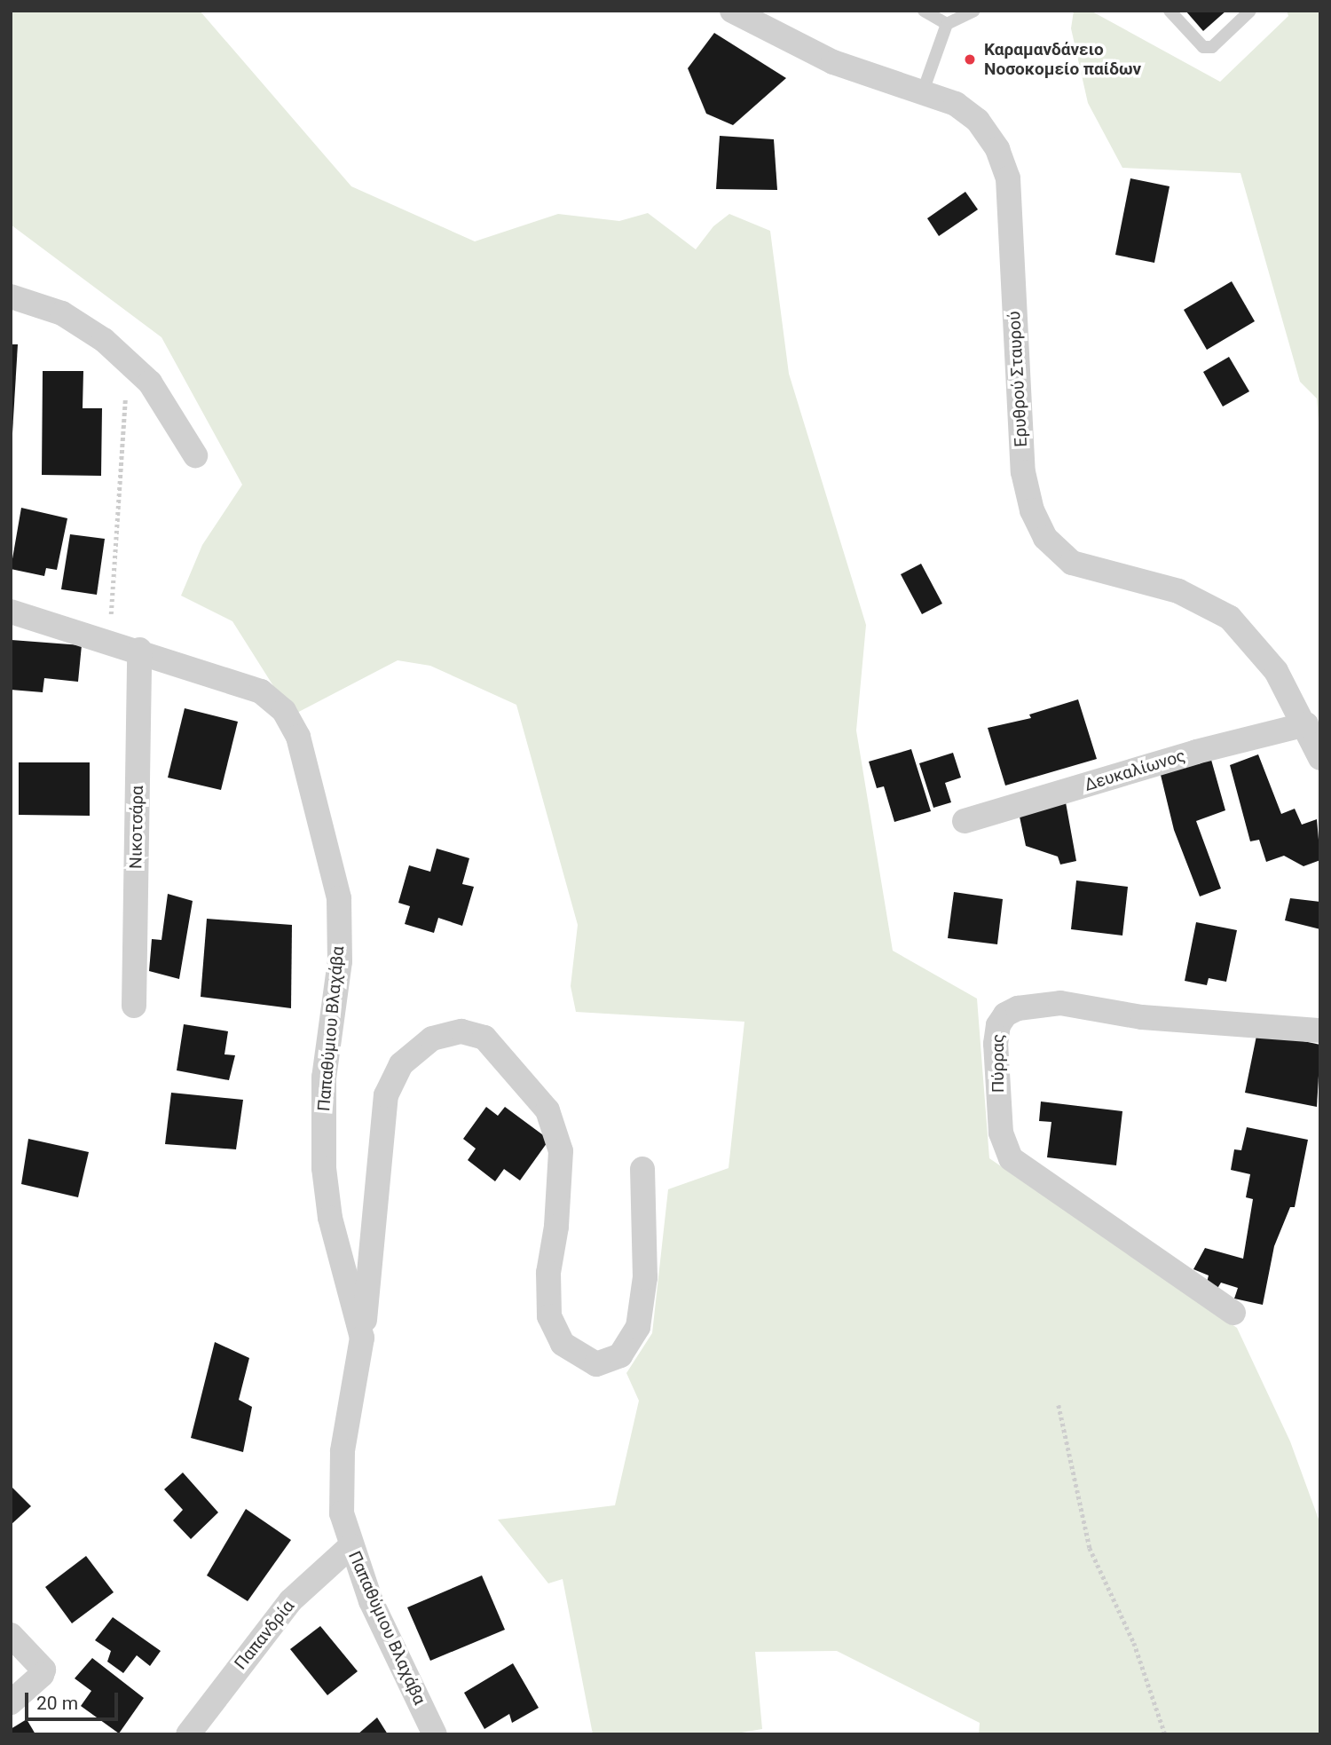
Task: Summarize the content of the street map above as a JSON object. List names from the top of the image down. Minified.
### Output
{"streets":{"street":["Ερυθρού Σταυρού","Δευκαλίωνος","Νικοτσάρα","Παπαθύμιου Βλαχάβα","Πύρρας","Παπανδρία"]},"crossings":[["Ερυθρού Σταυρού","Δευκαλίωνος"],["Νικοτσάρα","Παπαθύμιου Βλαχάβα"],["Παπαθύμιου Βλαχάβα","Παπανδρία"]],"places":["Καραμανδάνειο Νοσοκομείο παίδων"],"scale_bar":"20 m"}
